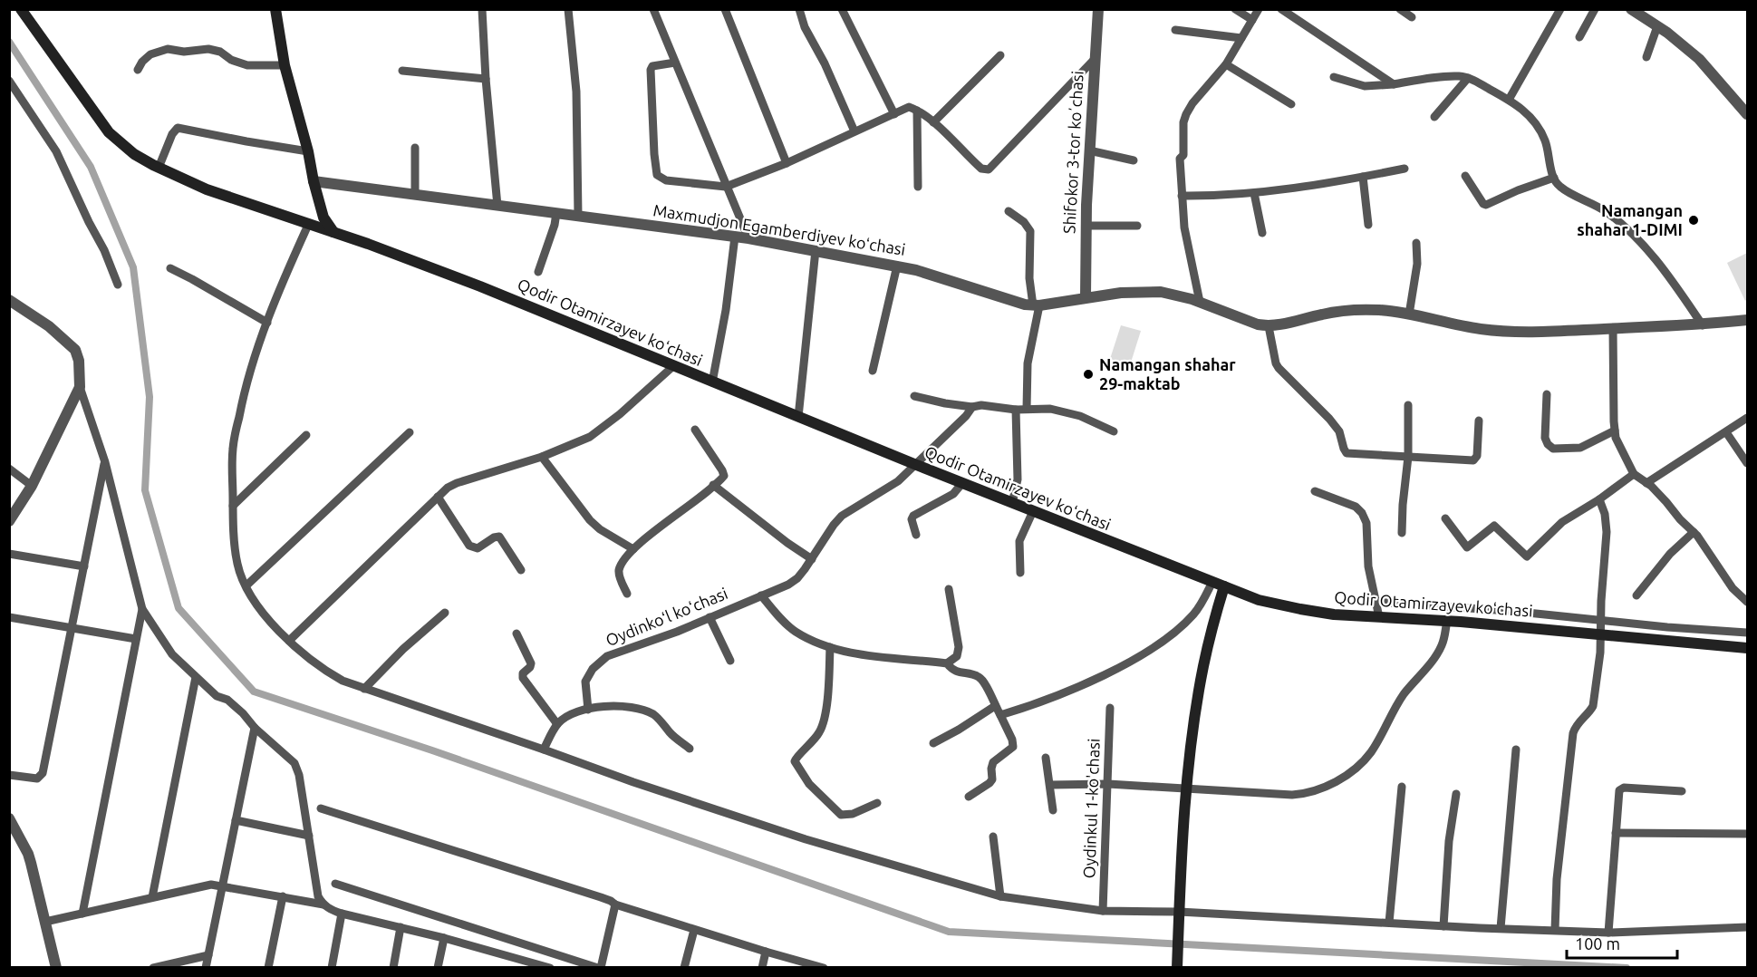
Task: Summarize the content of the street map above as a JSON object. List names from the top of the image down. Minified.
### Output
{"streets":{"main road":["Qodir Otamirzayev koʻchasi"],"street":["Shifokor 3-tor koʼchasi","Maxmudjon Egamberdiyev koʻchasi","Oydinkoʻl koʻchasi","Oydinkul 1-ko'chasi"]},"crossings":[["Shifokor 3-tor koʼchasi","Maxmudjon Egamberdiyev koʻchasi"],["Qodir Otamirzayev koʻchasi","Oydinkoʻl koʻchasi"]],"places":["Namangan shahar 1-DIMI","Namangan shahar 29-maktab"],"scale_bar":"100 m"}
